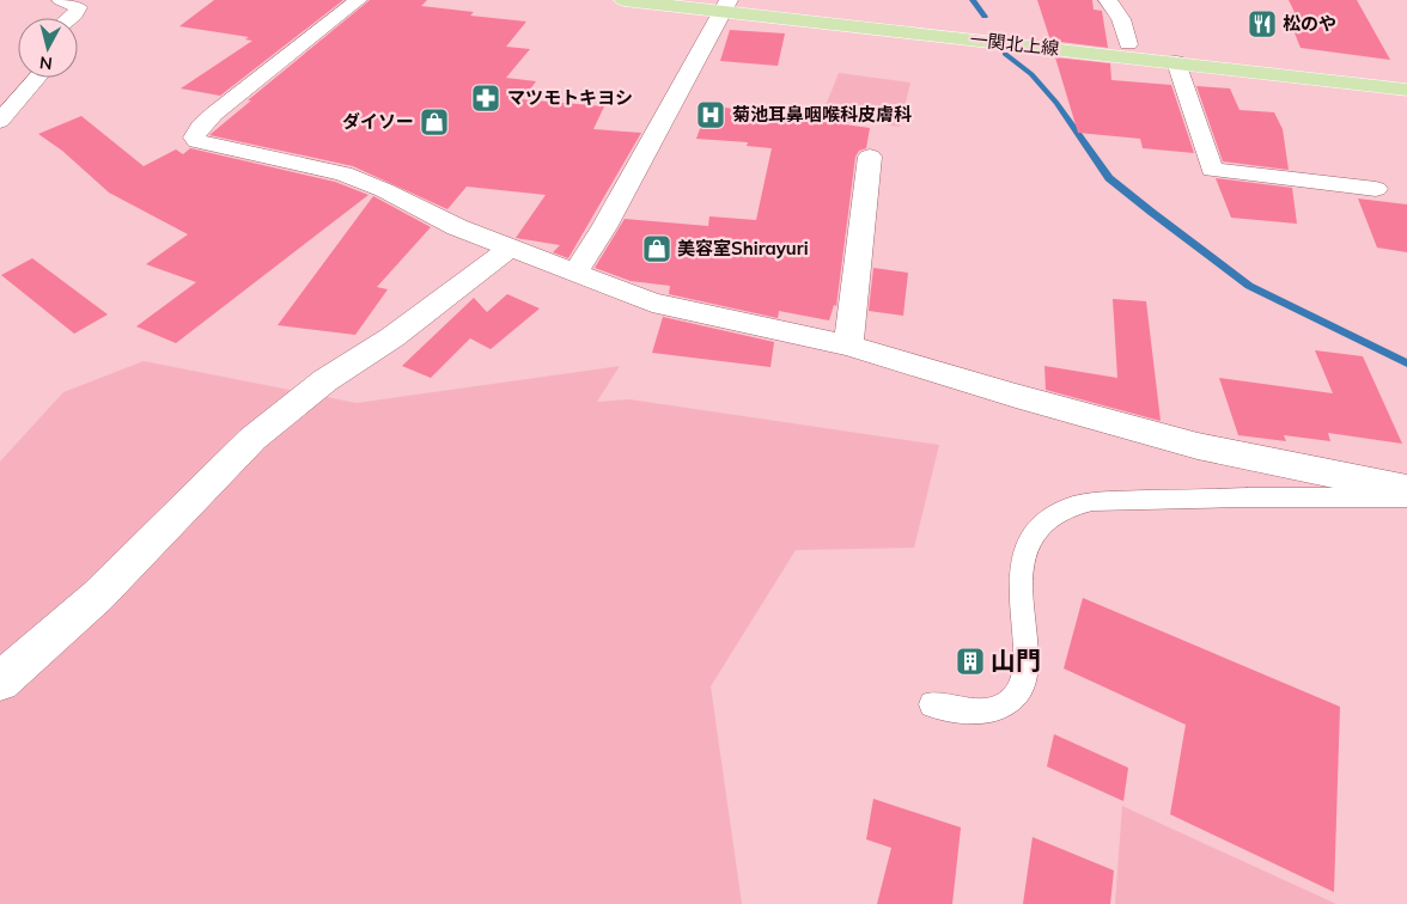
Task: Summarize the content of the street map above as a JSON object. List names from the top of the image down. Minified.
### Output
{"streets":{"main road":["一関北上線"]},"places":{"restaurant":["松のや"],"pharmacy":["マツモトキヨシ"],"hospital":["菊池耳鼻咽喉科皮膚科"],"shop":["ダイソー","美容室Shirayuri"],"building":["山門"]},"north":"bottom"}
